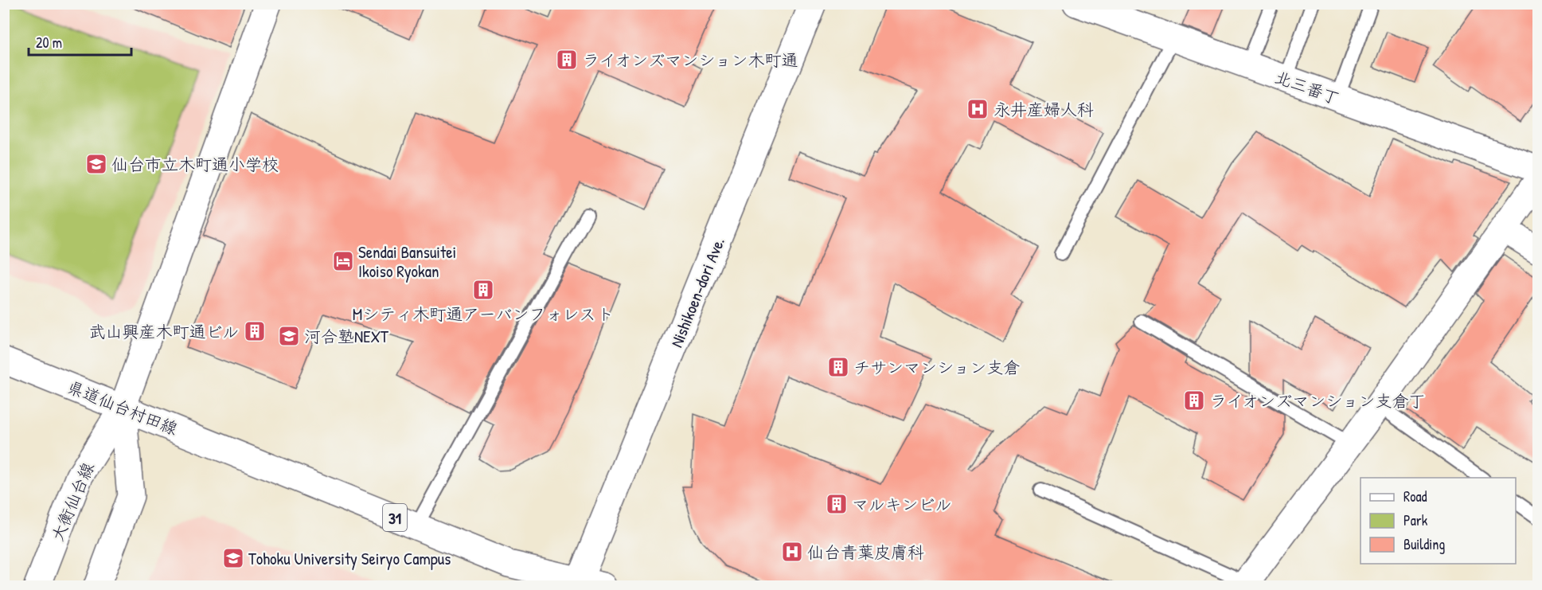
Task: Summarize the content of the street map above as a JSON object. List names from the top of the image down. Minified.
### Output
{"streets":{"street":["北三番丁","Nishikoen-dori Ave.","県道仙台村田線","大衡仙台線","31"]},"crossings":[["Nishikoen-dori Ave.","31"],["県道仙台村田線","大衡仙台線"],["県道仙台村田線","31"]],"places":{"building":["ライオンズマンション木町通","Mシティ木町通アーバンフォレスト","武山興産木町通ビル","チサンマンション支倉","ライオンズマンション支倉丁","マルキンビル"],"hospital":["永井産婦人科","仙台青葉皮膚科"],"school or university":["仙台市立木町通小学校","河合塾NEXT","Tohoku University Seiryo Campus"],"hotel":["Sendai Bansuitei Ikoiso Ryokan"]},"legend":["Road","Park","Building"],"scale_bar":"20 m"}
